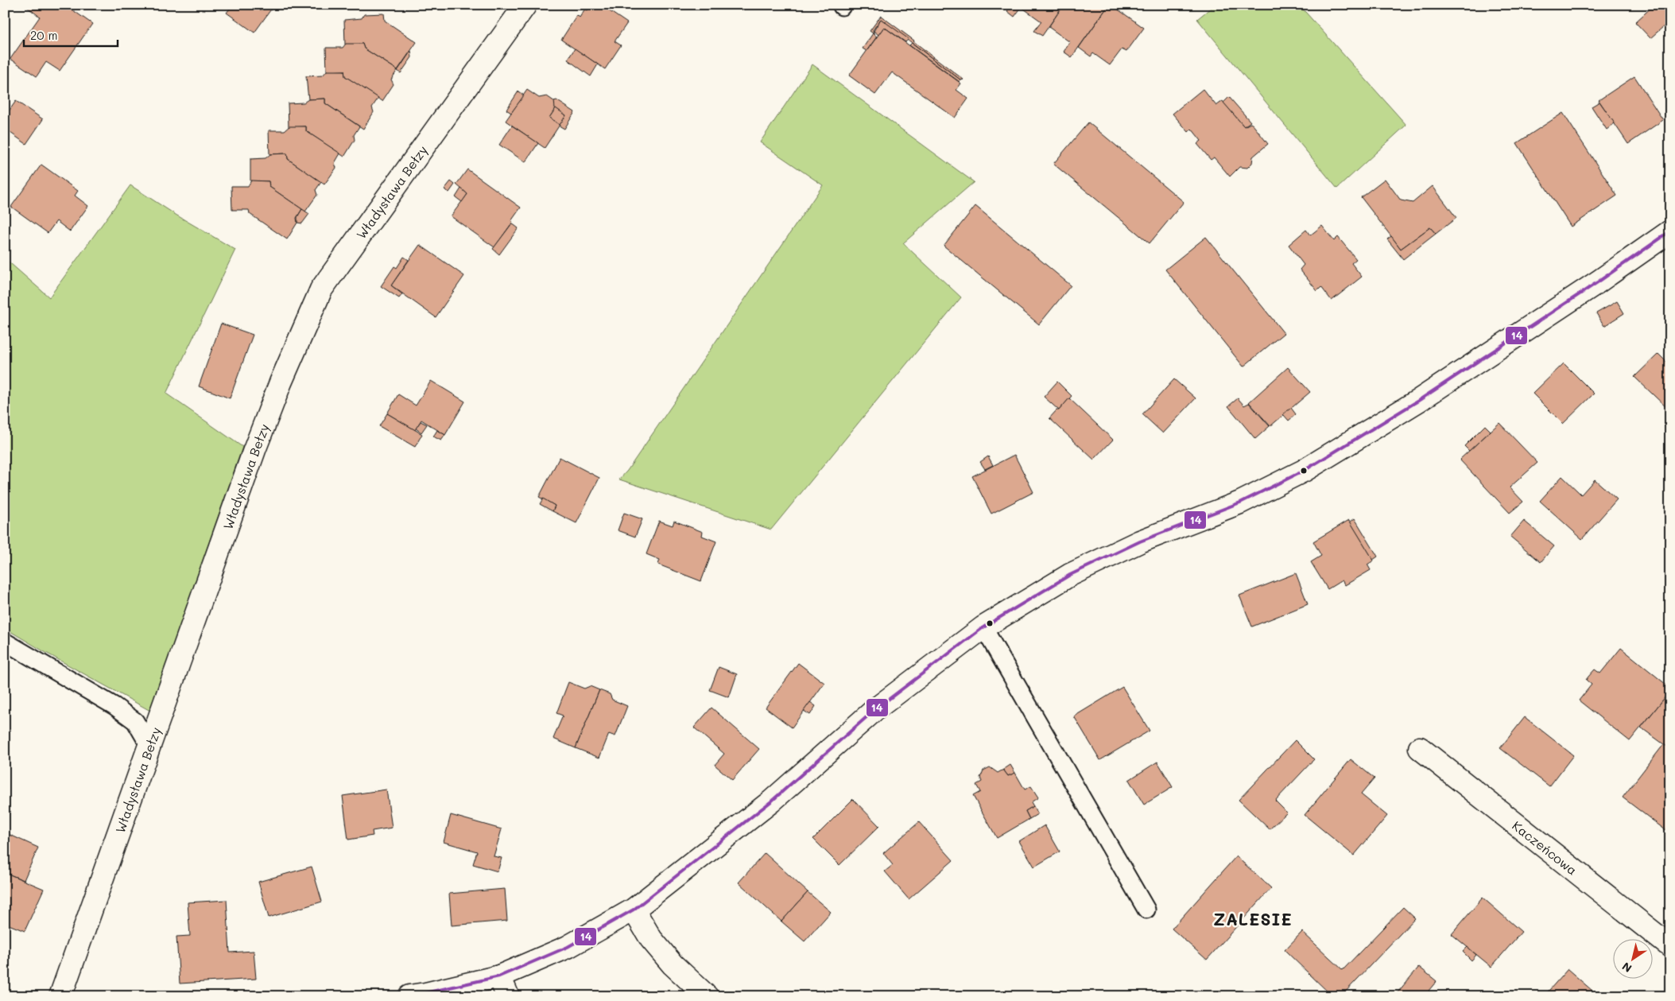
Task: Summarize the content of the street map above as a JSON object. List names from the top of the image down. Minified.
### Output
{"streets":{"street":["Władysława Bełzy","Kaczeńcowa"]},"districts":["ZALESIE"],"lines":["transit line 14"],"scale_bar":"20 m","north":"bottom left"}
